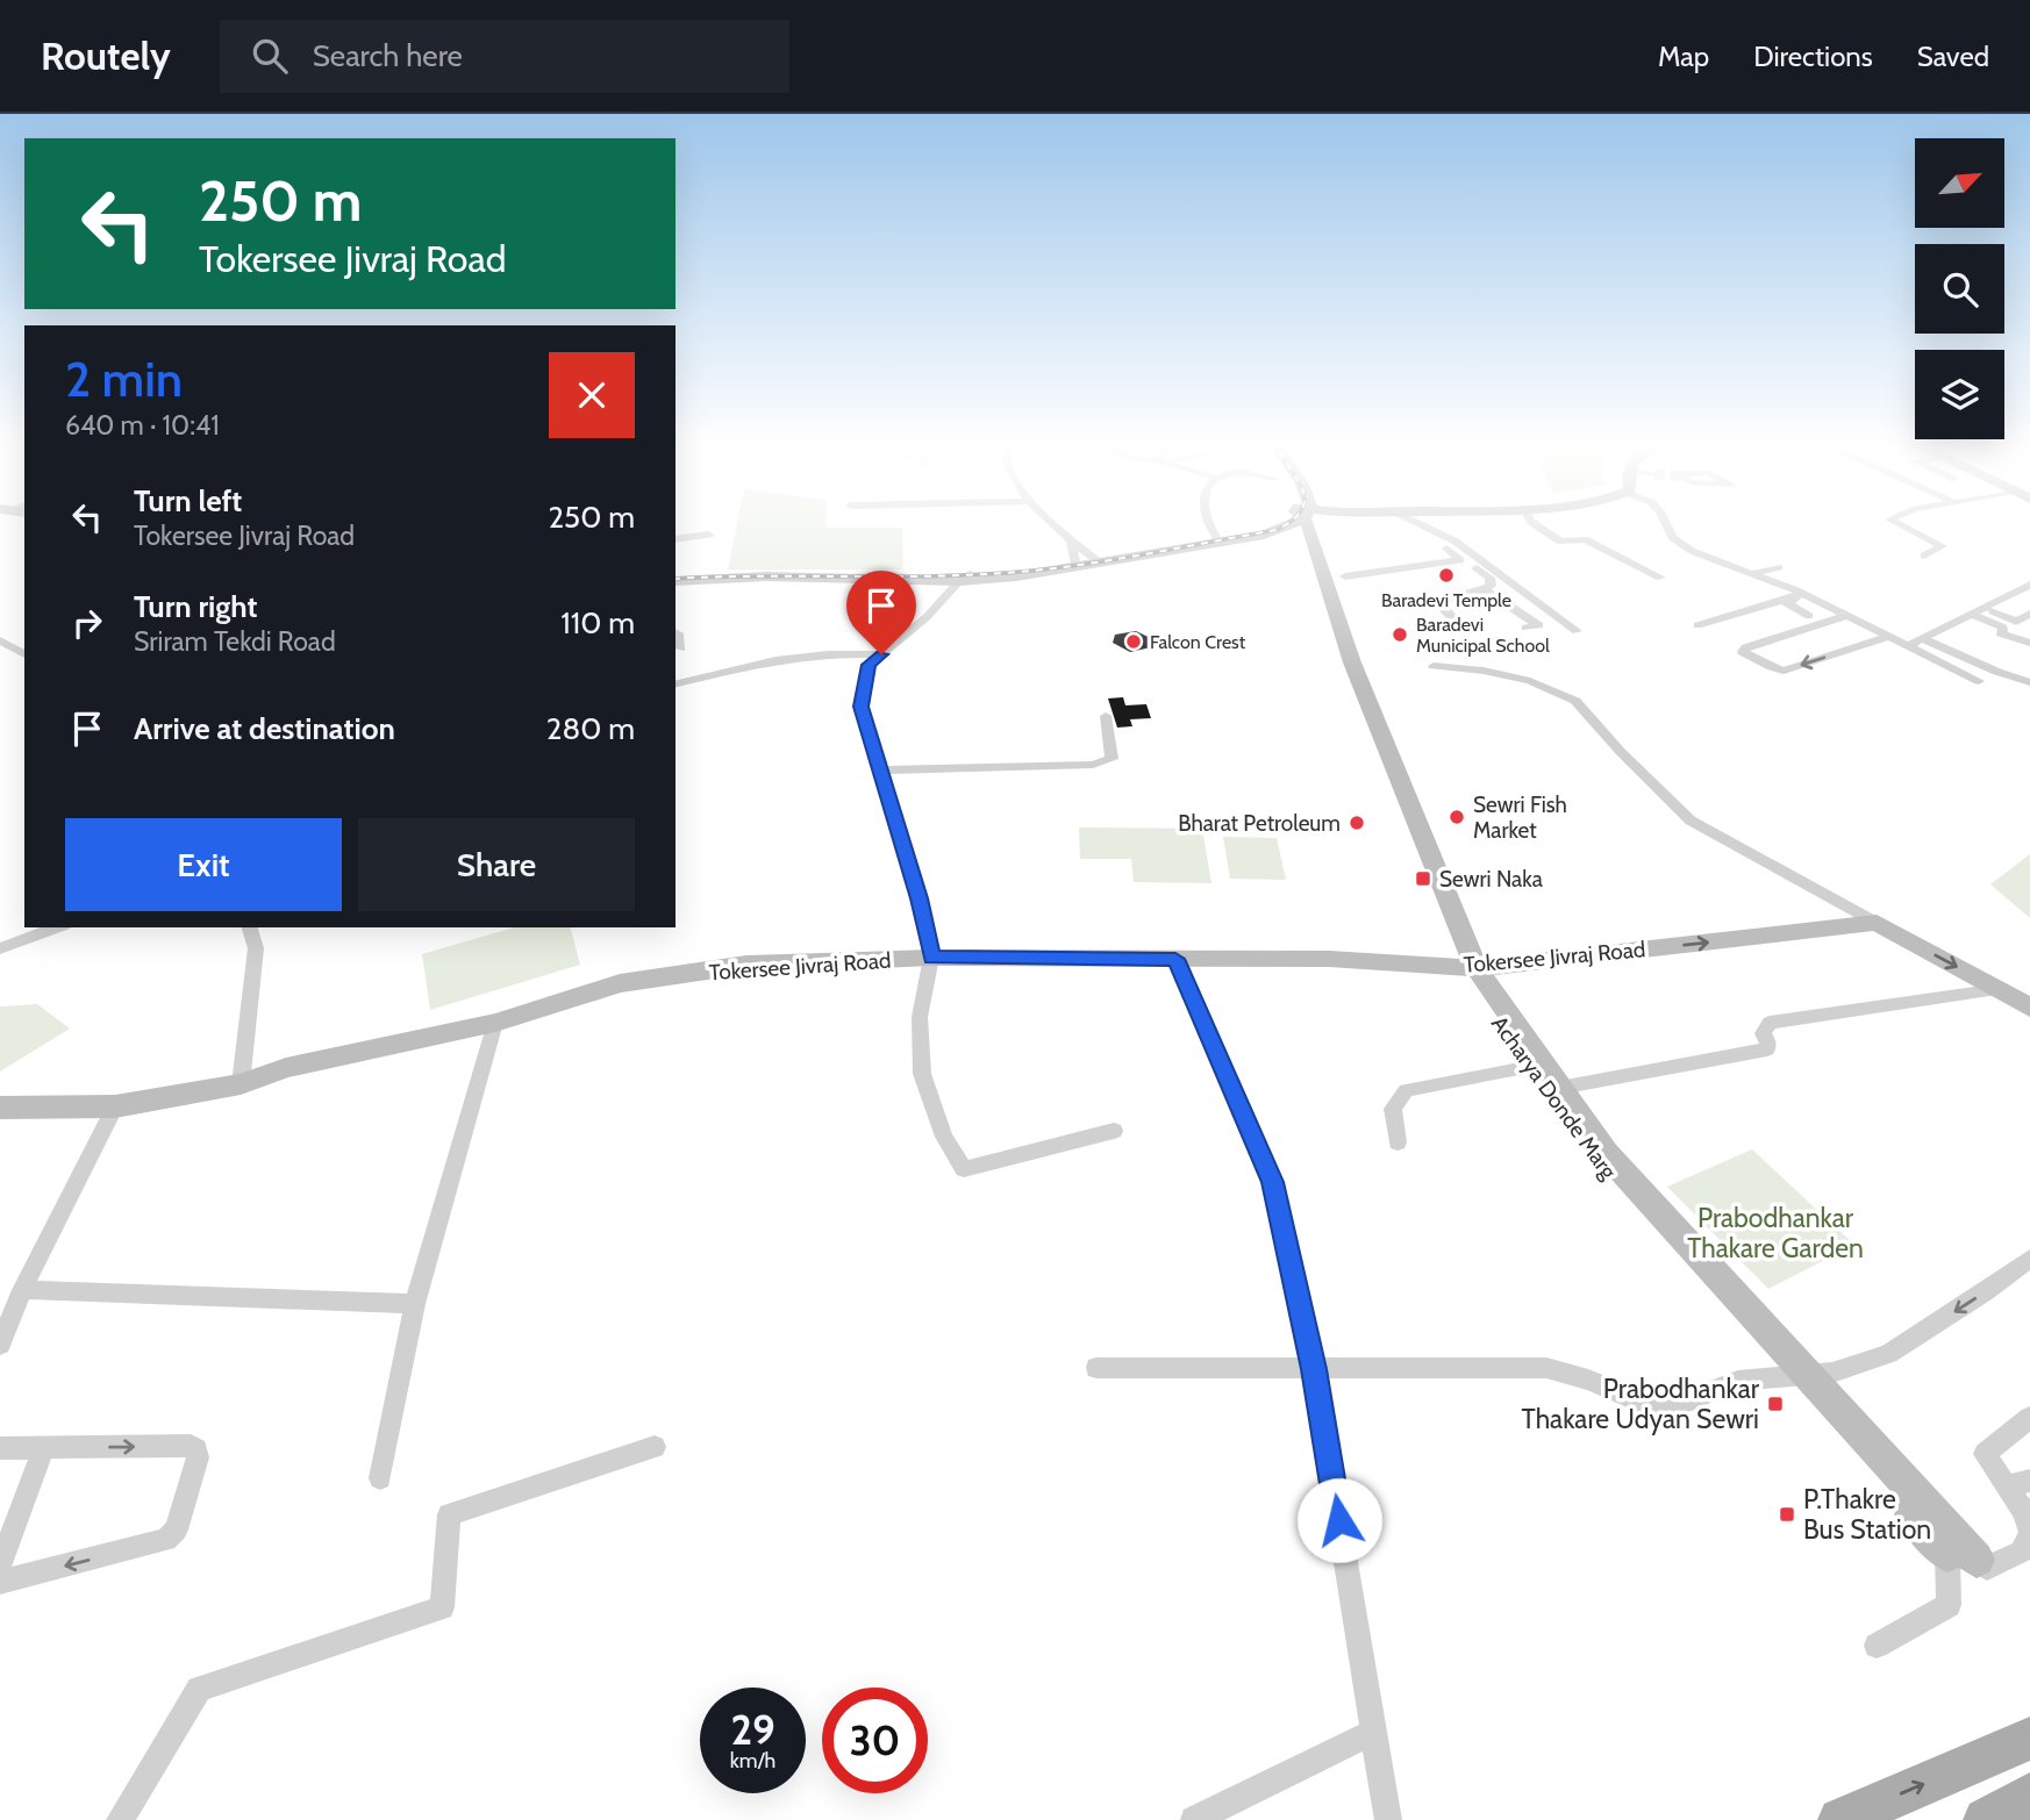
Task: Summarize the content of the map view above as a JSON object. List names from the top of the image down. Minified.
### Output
{"streets":{"street":["Tokersee Jivraj Road","Acharya Donde Marg"]},"crossings":[["Tokersee Jivraj Road","Acharya Donde Marg"]],"parks":["Prabodhankar Thakare Garden"],"places":{"other":["Baradevi Temple","Baradevi Municipal School","Falcon Crest","Sewri Fish Market","Bharat Petroleum"],"transit":["Sewri Naka","Prabodhankar Thakare Udyan Sewri","P.Thakre Bus Station"]},"north":"top right","page":{"header":"Routely","search":"Search here","nav":["Map","Directions","Saved"],"turn":["250 m","Tokersee Jivraj Road"],"heading":["2 min","640 m · 10:41"],"list":[{"name":"Turn left","note":"Tokersee Jivraj Road","value":"250 m"},{"name":"Turn right","note":"Sriram Tekdi Road","value":"110 m"},{"name":"Arrive at destination","value":"280 m"}],"buttons":["Exit","Share"],"speed":"29 km/h","limit":"30"}}
